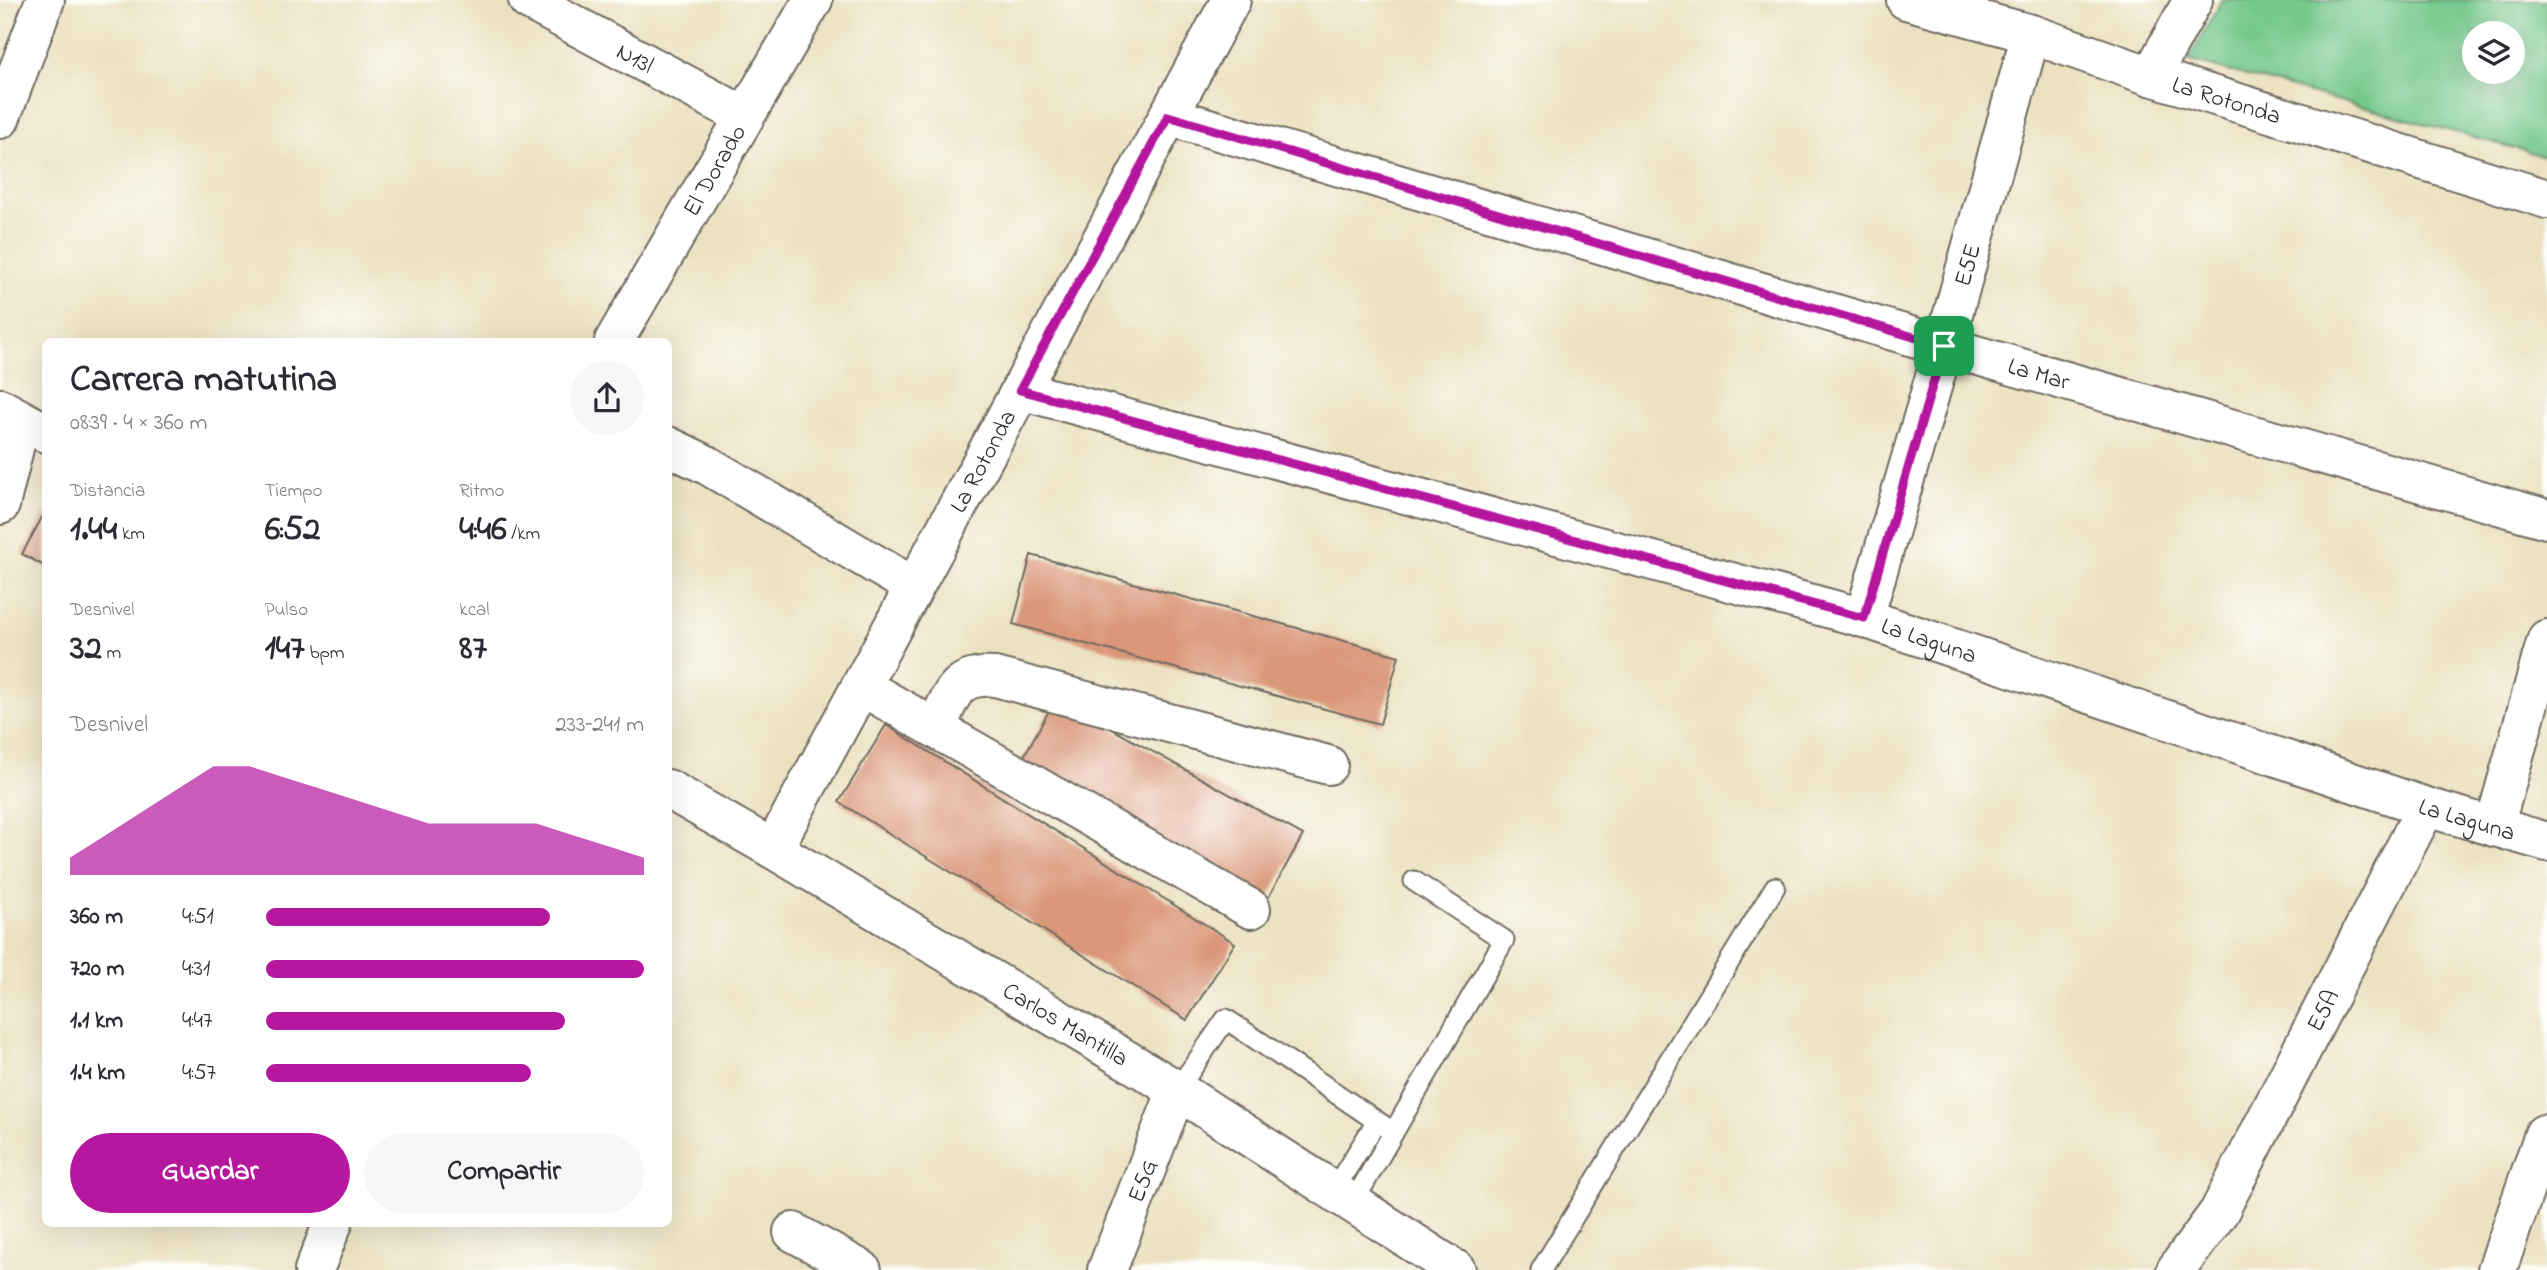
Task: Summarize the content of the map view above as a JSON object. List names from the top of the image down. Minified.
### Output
{"streets":{"street":["N13l","La Rotonda","El Dorado","E5E","La Mar","La Laguna","E5A","Carlos Mantilla","E5G"]},"crossings":[["N13l","El Dorado"],["La Rotonda","E5E"],["La Rotonda","La Mar"],["La Rotonda","La Laguna"],["La Rotonda","Carlos Mantilla"],["E5E","La Mar"],["E5E","La Laguna"],["La Laguna","E5A"],["Carlos Mantilla","E5G"]],"page":{"heading":["Carrera matutina","08:39 · 4 × 360 m"],"stats":[["Distancia","1.44 km"],["Tiempo","6:52"],["Ritmo","4:46 /km"],["Desnivel","32 m"],["Pulso","147 bpm"],["kcal","87"]],"chart":["Desnivel","233–241 m"],"list":[{"name":"360 m","note":"4:51"},{"name":"720 m","note":"4:31"},{"name":"1.1 km","note":"4:47"},{"name":"1.4 km","note":"4:57"}],"buttons":["Guardar","Compartir"]}}
